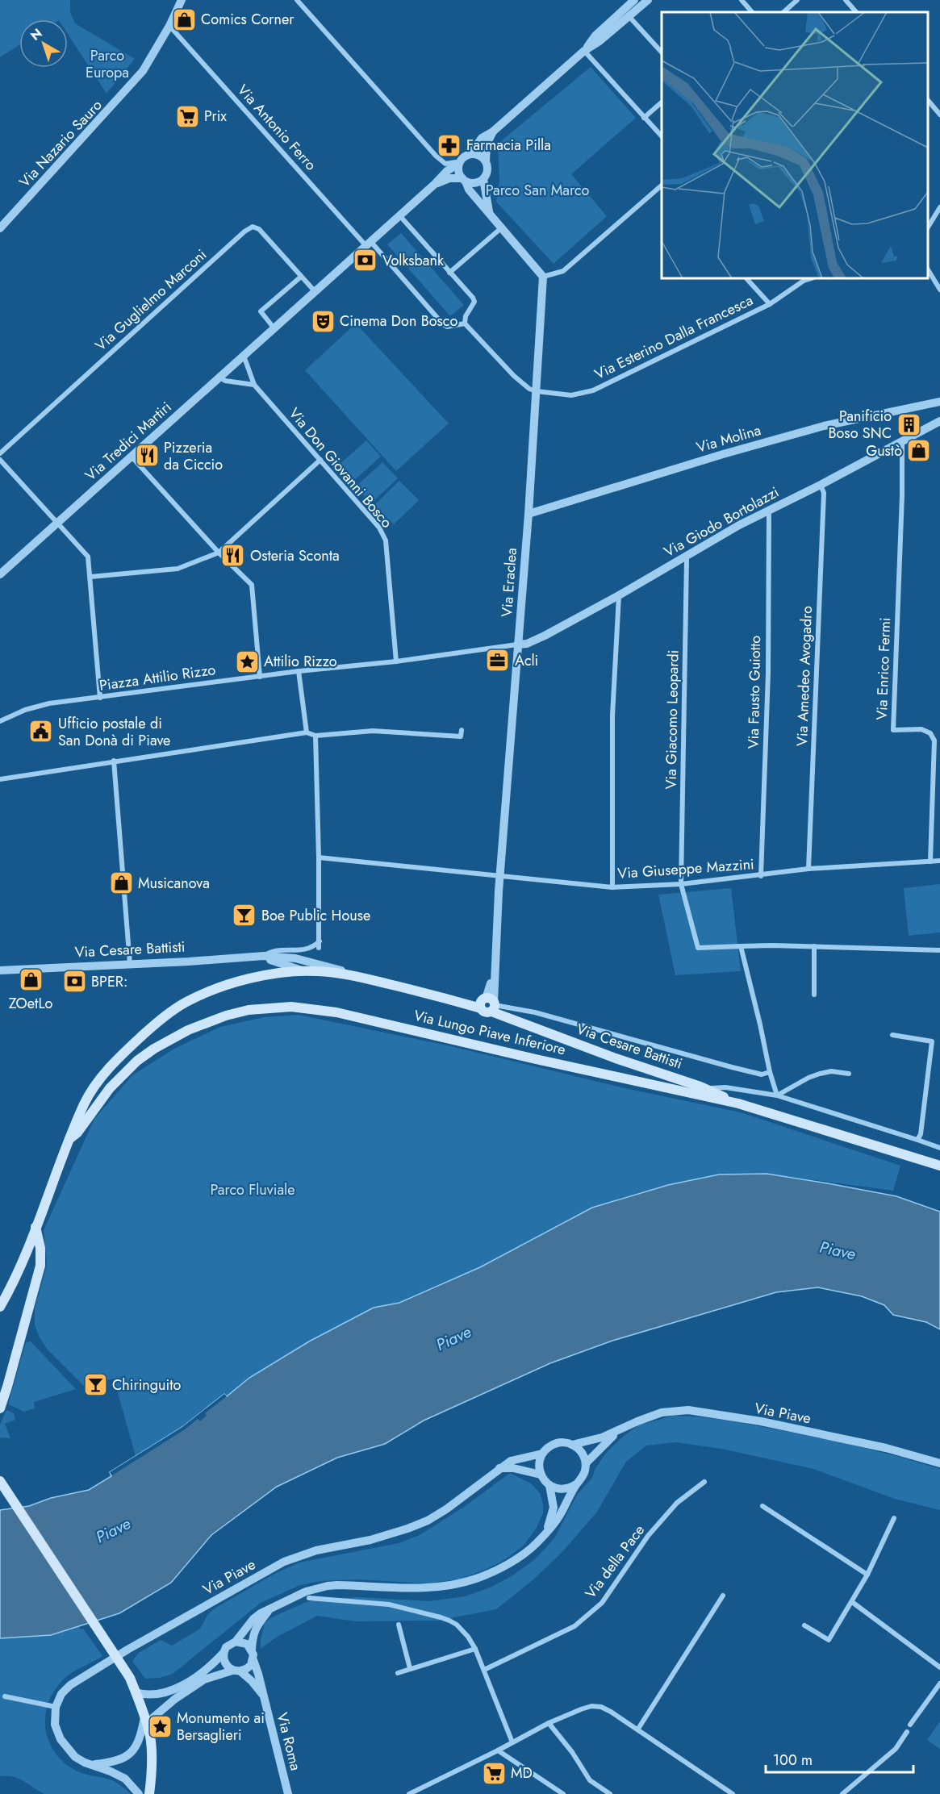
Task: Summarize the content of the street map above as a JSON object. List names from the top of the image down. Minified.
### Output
{"streets":{"main road":["Via Cesare Battisti","Via Lungo Piave Inferiore"],"street":["Via Antonio Ferro","Via Nazario Sauro","Via Guglielmo Marconi","Via Esterino Dalla Francesca","Via Molina","Via Tredici Martiri","Via Don Giovanni Bosco","Via Giodo Bortolazzi","Via Eraclea","Via Enrico Fermi","Via Amedeo Avogadro","Piazza Attilio Rizzo","Via Fausto Guiotto","Via Giacomo Leopardi","Via Giuseppe Mazzini","Via Piave","Via della Pace","Via Roma"]},"crossings":[["Via Antonio Ferro","Via Nazario Sauro"],["Via Antonio Ferro","Via Tredici Martiri"],["Via Guglielmo Marconi","Via Tredici Martiri"],["Via Esterino Dalla Francesca","Via Eraclea"],["Via Molina","Via Eraclea"],["Via Tredici Martiri","Via Don Giovanni Bosco"],["Via Don Giovanni Bosco","Piazza Attilio Rizzo"],["Via Giodo Bortolazzi","Via Eraclea"],["Via Giodo Bortolazzi","Via Enrico Fermi"],["Via Giodo Bortolazzi","Via Amedeo Avogadro"],["Via Giodo Bortolazzi","Piazza Attilio Rizzo"],["Via Giodo Bortolazzi","Via Fausto Guiotto"],["Via Giodo Bortolazzi","Via Giacomo Leopardi"],["Via Eraclea","Piazza Attilio Rizzo"],["Via Eraclea","Via Giuseppe Mazzini"],["Via Eraclea","Via Cesare Battisti"],["Via Enrico Fermi","Via Giuseppe Mazzini"],["Via Amedeo Avogadro","Via Giuseppe Mazzini"],["Via Fausto Guiotto","Via Giuseppe Mazzini"],["Via Giacomo Leopardi","Via Giuseppe Mazzini"],["Via Cesare Battisti","Via Lungo Piave Inferiore"]],"water":["Piave"],"parks":["Parco Europa","Parco San Marco","Parco Fluviale"],"places":{"shop":["Comics Corner","Gustò","Musicanova","ZOetLo"],"supermarket":["Prix","MD"],"pharmacy":["Farmacia Pilla"],"bank":["Volksbank","BPER:"],"theatre":["Cinema Don Bosco"],"building":["Panificio Boso SNC"],"restaurant":["Pizzeria da Ciccio","Osteria Sconta"],"office":["Acli"],"place":["Attilio Rizzo","Monumento ai Bersaglieri"],"public building":["Ufficio postale di San Donà di Piave"],"bar":["Boe Public House","Chiringuito"]},"scale_bar":"100 m","north":"top left"}
